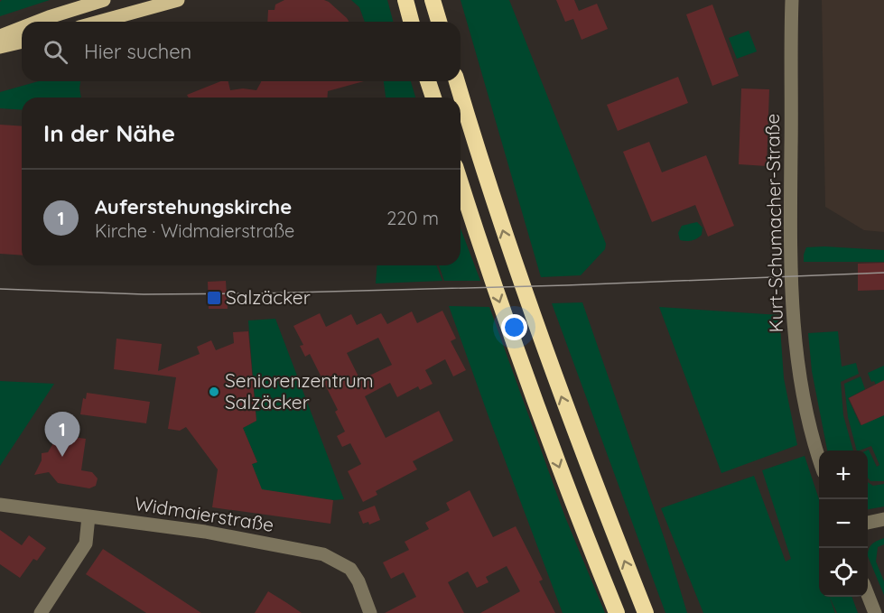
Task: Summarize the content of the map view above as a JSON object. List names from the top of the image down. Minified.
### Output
{"streets":{"street":["Kurt-Schumacher-Straße","Widmaierstraße"]},"places":{"transit":["Salzäcker"],"other":["Seniorenzentrum Salzäcker"]},"page":{"search":"Hier suchen","heading":"In der Nähe","list":[{"mark":"1","name":"Auferstehungskirche","note":"Kirche · Widmaierstraße","value":"220 m"}],"pins":"1","map_buttons":["+","−"]}}
